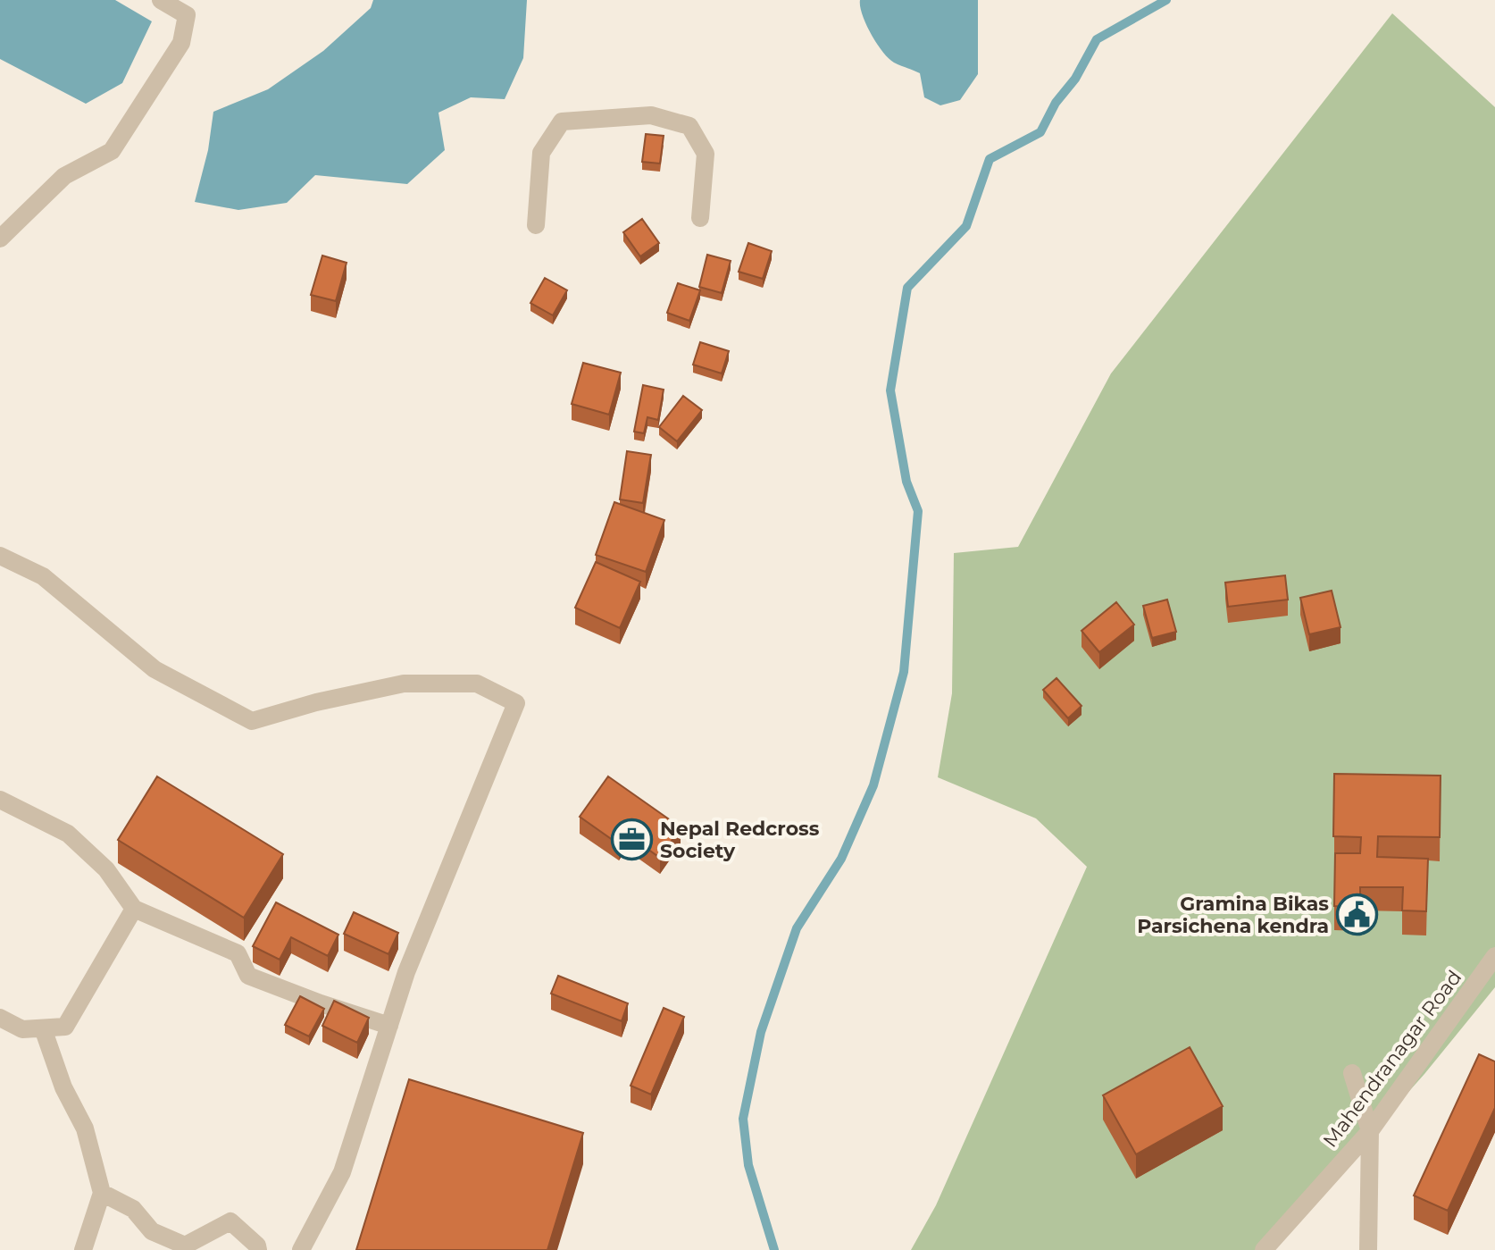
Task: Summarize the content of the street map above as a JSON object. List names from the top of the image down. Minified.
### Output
{"streets":{"street":["Mahendranagar Road"]},"places":{"office":["Nepal Redcross Society"],"public building":["Gramina Bikas Parsichena kendra"]}}
